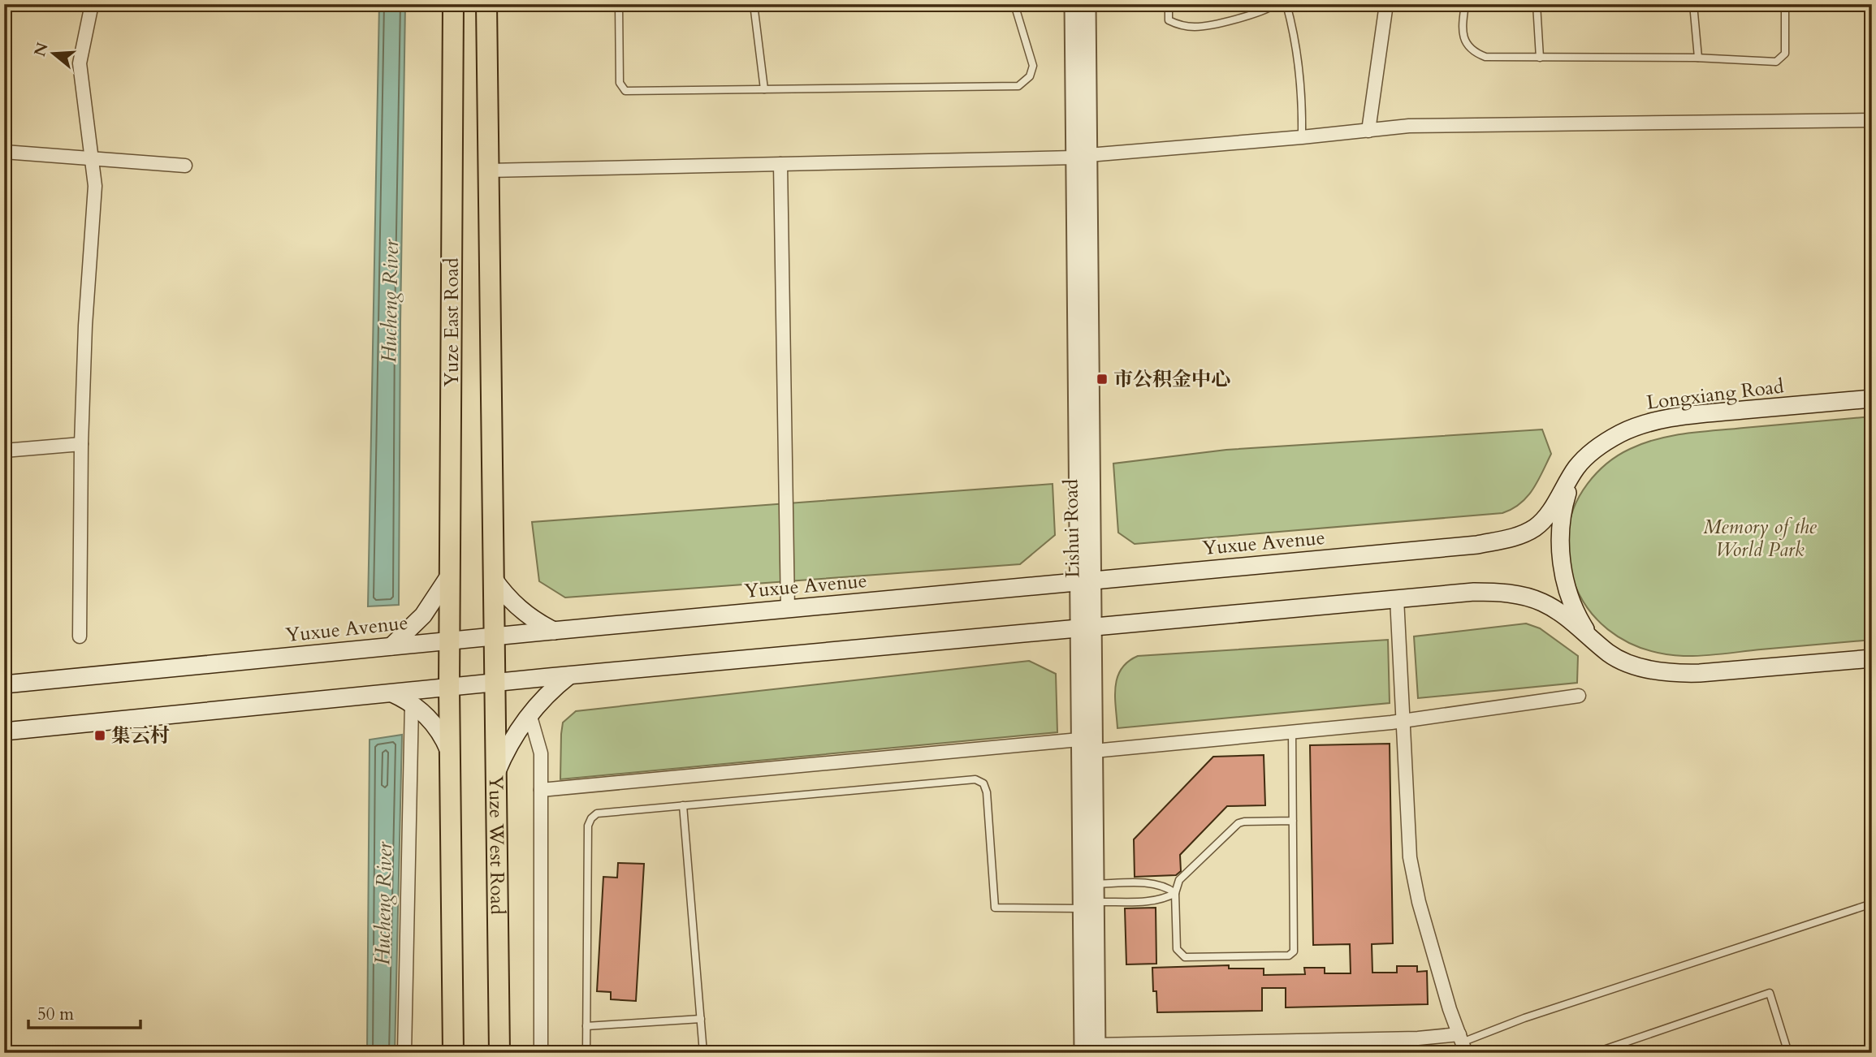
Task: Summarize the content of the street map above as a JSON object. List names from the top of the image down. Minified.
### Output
{"streets":{"main road":["Yuze East Road","Longxiang Road","Yuxue Avenue","Yuze West Road"],"street":["Lishui Road"]},"crossings":[["Yuze East Road","Yuxue Avenue"],["Yuze East Road","Yuze West Road"],["Longxiang Road","Yuxue Avenue"],["Lishui Road","Yuxue Avenue"],["Yuxue Avenue","Yuze West Road"]],"water":["Hucheng River"],"parks":["Memory of the World Park"],"places":{"transit":["市公积金中心","集云村"]},"scale_bar":"50 m","north":"left"}
